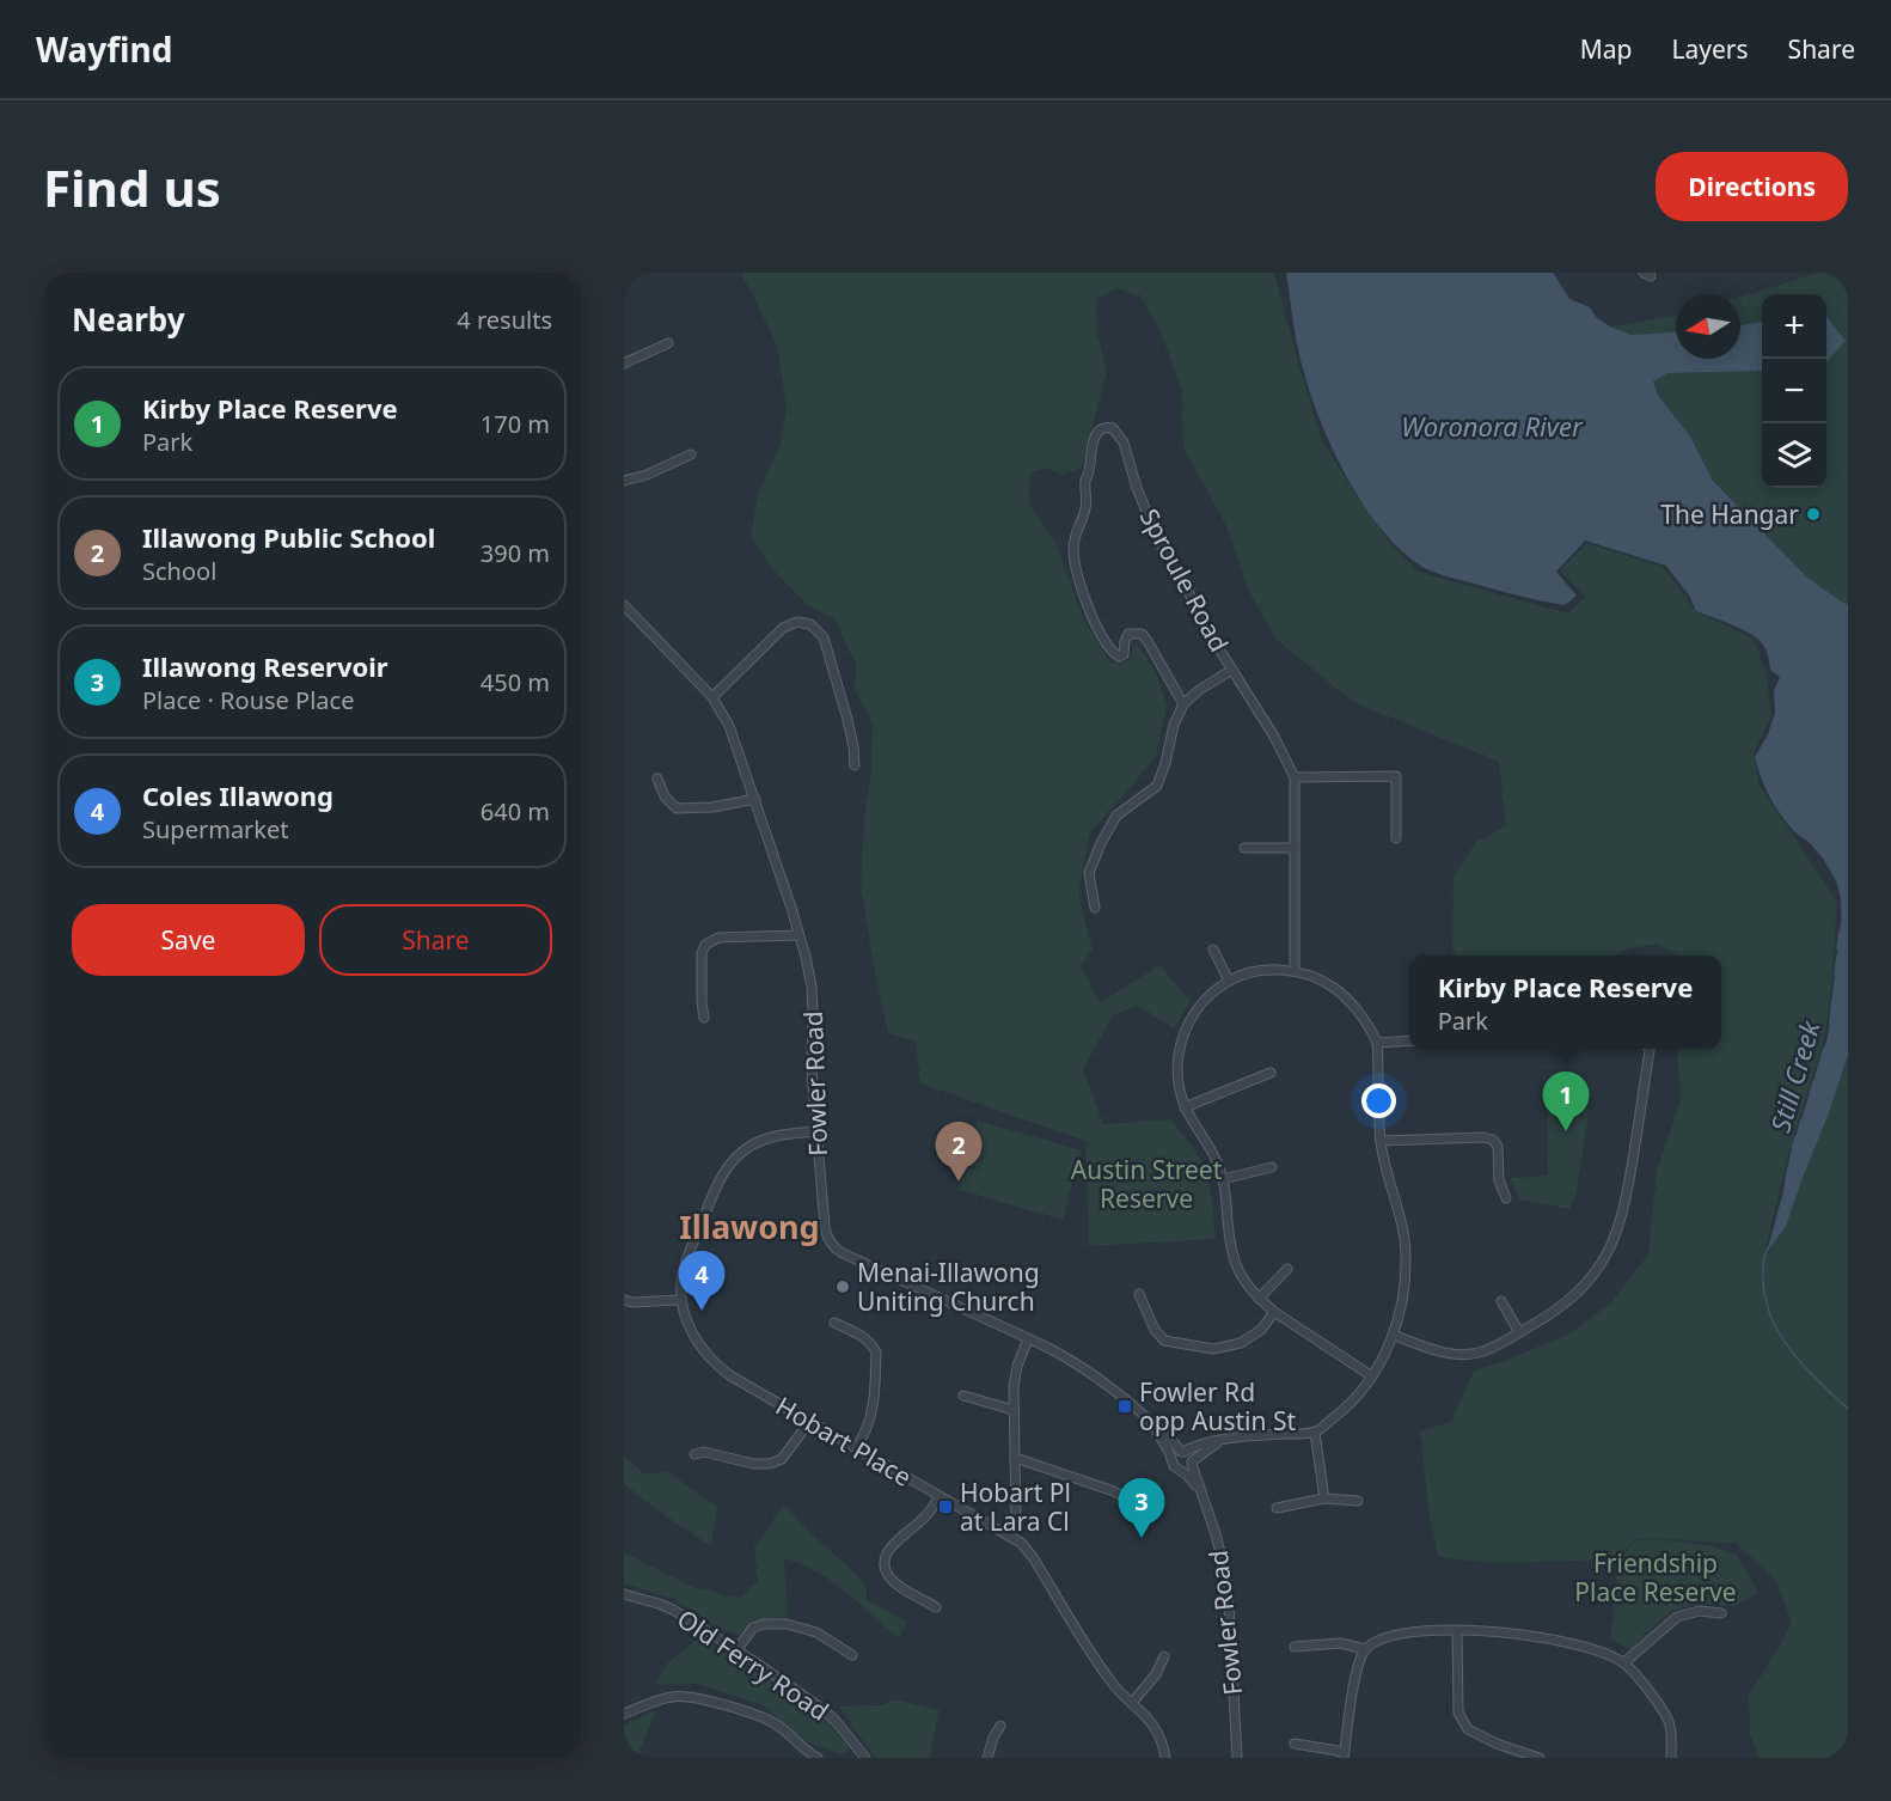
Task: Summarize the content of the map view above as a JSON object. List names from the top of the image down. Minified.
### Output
{"streets":{"street":["Sproule Road","Fowler Road","Hobart Place","Old Ferry Road"]},"crossings":[["Fowler Road","Hobart Place"]],"districts":["Illawong"],"water":["Woronora River","Still Creek"],"parks":["Austin Street Reserve","Friendship Place Reserve"],"places":{"other":["The Hangar","Menai-Illawong Uniting Church"],"transit":["Fowler Rd opp Austin St","Hobart Pl at Lara Cl"]},"north":"left","page":{"header":"Wayfind","nav":["Map","Layers","Share"],"buttons":["Directions",["Save","Share"]],"title":"Find us","heading":["Nearby","4 results"],"map_buttons":["+","−"],"list":[{"mark":"1","name":"Kirby Place Reserve","note":"Park","value":"170 m"},{"mark":"2","name":"Illawong Public School","note":"School","value":"390 m"},{"mark":"3","name":"Illawong Reservoir","note":"Place · Rouse Place","value":"450 m"},{"mark":"4","name":"Coles Illawong","note":"Supermarket","value":"640 m"}],"popup":["Kirby Place Reserve","Park"],"pins":["1","2","4","3"]}}
